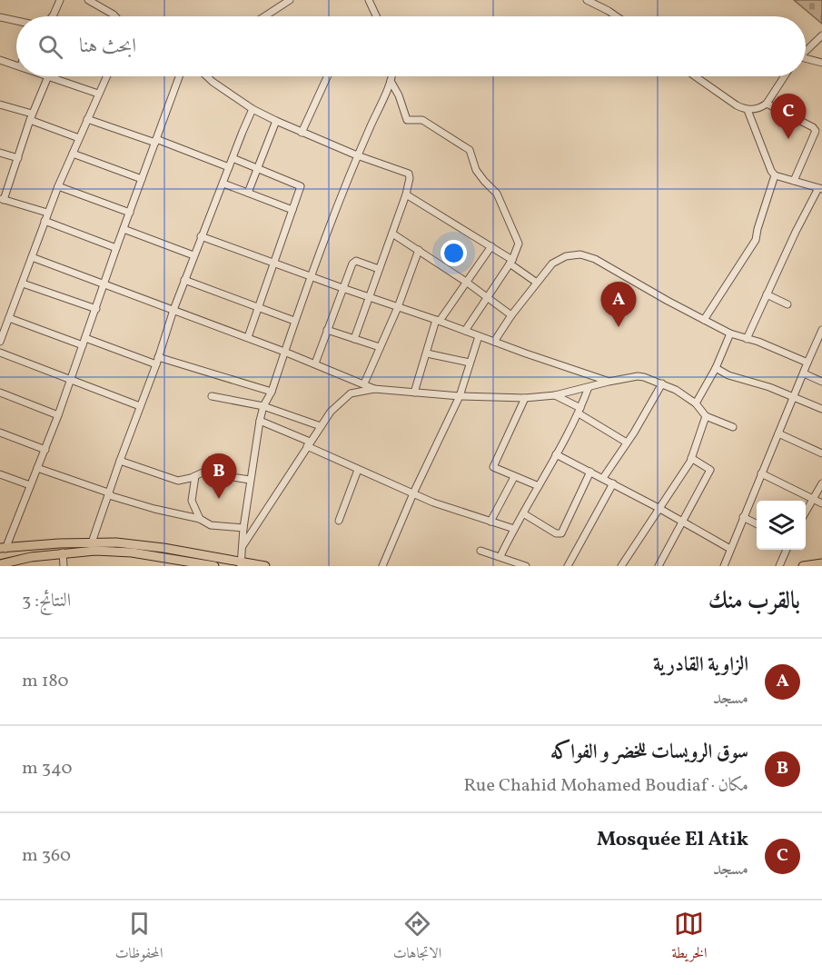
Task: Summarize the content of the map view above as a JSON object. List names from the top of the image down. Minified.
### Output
{"page":{"search":"ابحث هنا","pins":["C","A","B"],"heading":["بالقرب منك","النتائج: 3"],"list":[{"mark":"A","name":"الزاوية القادرية","note":"مسجد","value":"180 m"},{"mark":"B","name":"سوق الرويسات للخضر و الفواكه","note":"مكان · Rue Chahid Mohamed Boudiaf","value":"340 m"},{"mark":"C","name":"Mosquée El Atik","note":"مسجد","value":"360 m"}],"nav":["الخريطة","الاتجاهات","المحفوظات"]}}
